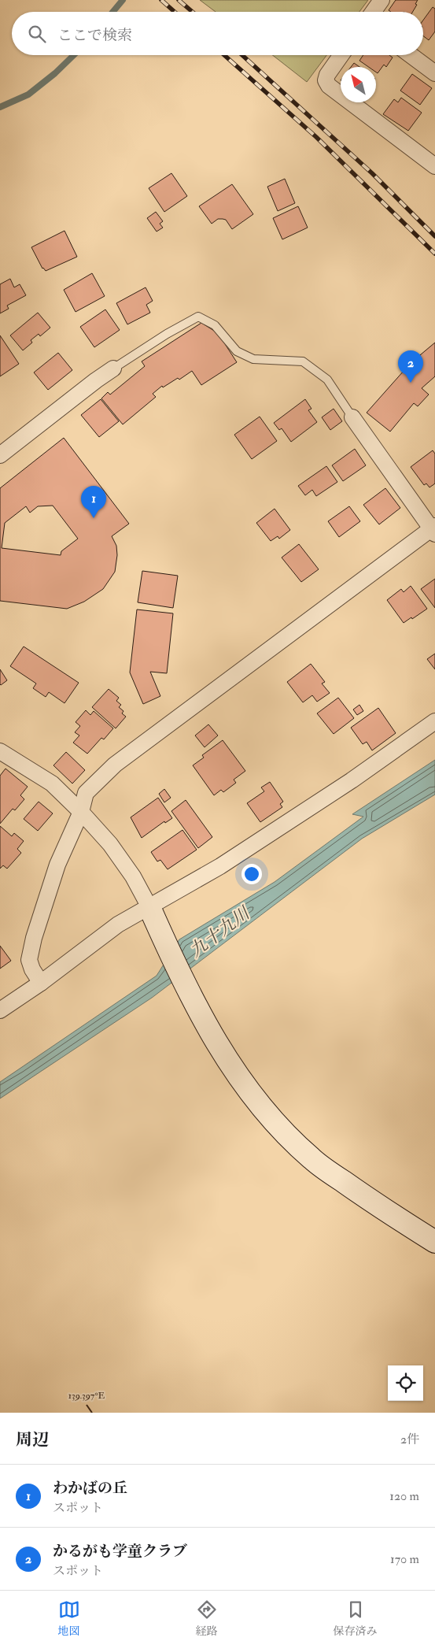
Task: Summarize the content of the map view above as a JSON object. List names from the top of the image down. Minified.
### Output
{"water":["九十九川"],"north":"top left","page":{"search":"ここで検索","pins":["2","1"],"heading":["周辺","2件"],"list":[{"mark":"1","name":"わかばの丘","note":"スポット","value":"120 m"},{"mark":"2","name":"かるがも学童クラブ","note":"スポット","value":"170 m"}],"nav":["地図","経路","保存済み"]},"coordinates":["139.397°E"]}
